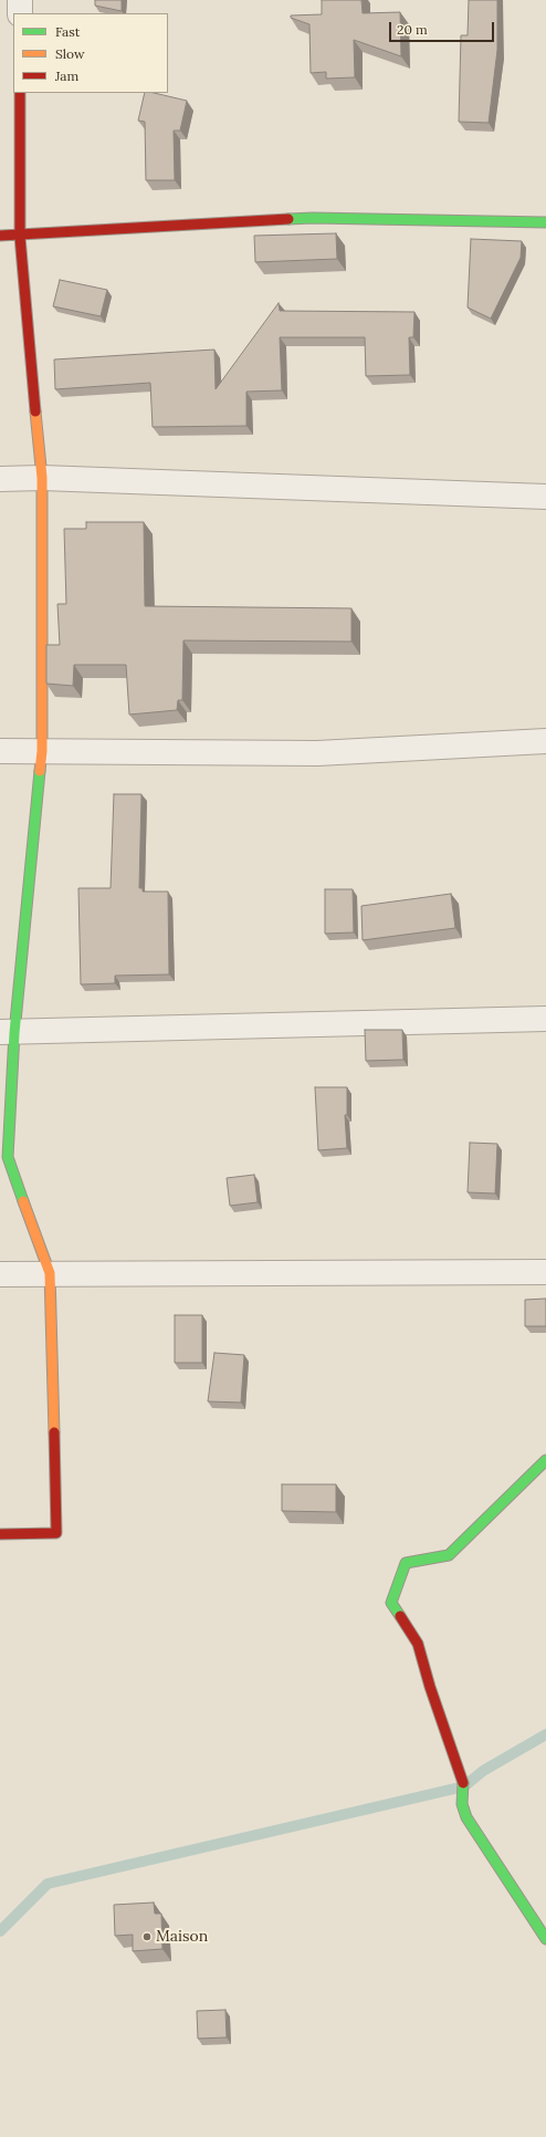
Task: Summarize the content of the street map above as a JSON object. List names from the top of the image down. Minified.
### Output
{"places":["Maison"],"legend":["Fast","Slow","Jam"],"scale_bar":"20 m"}
